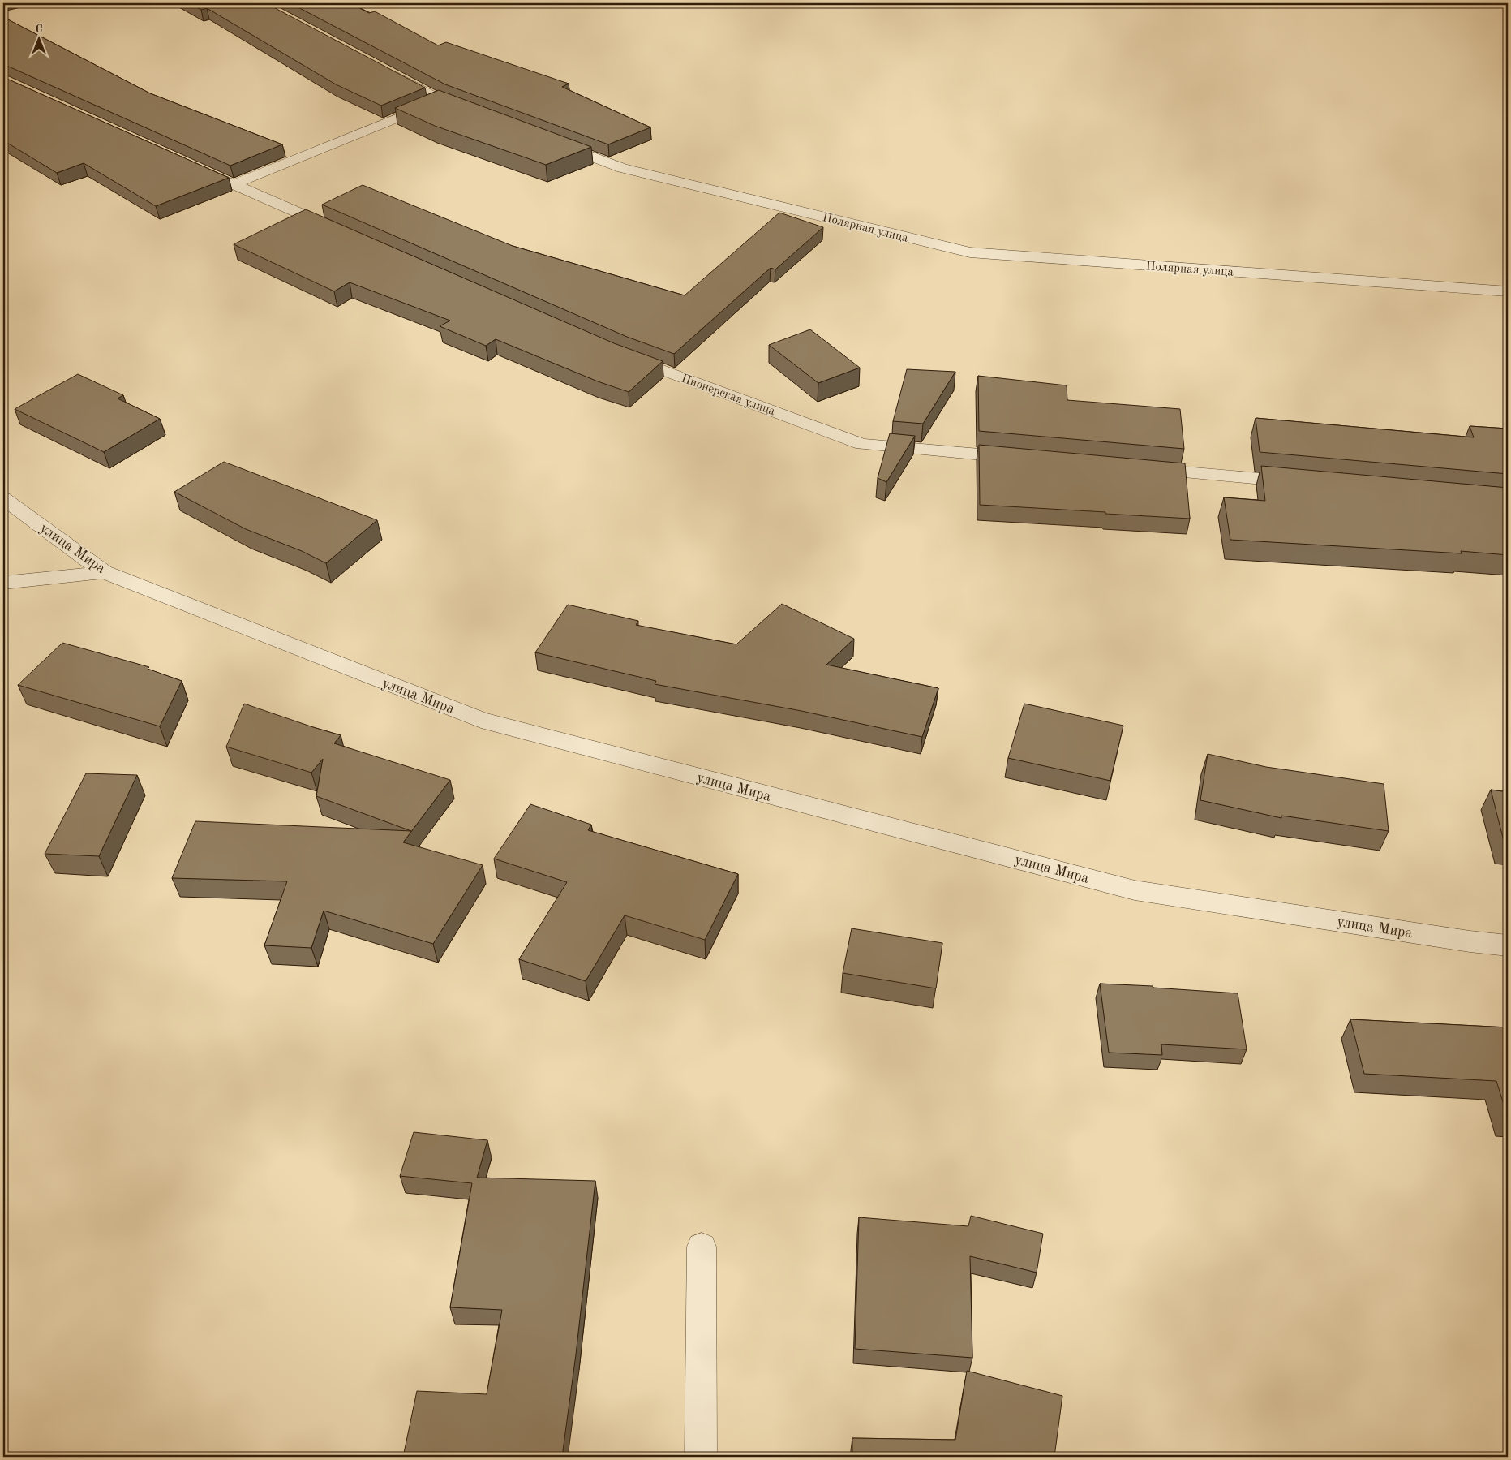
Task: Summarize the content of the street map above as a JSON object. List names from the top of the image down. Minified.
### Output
{"streets":{"street":["Полярная улица","Пионерская улица","улица Мира"]},"north":"top"}
